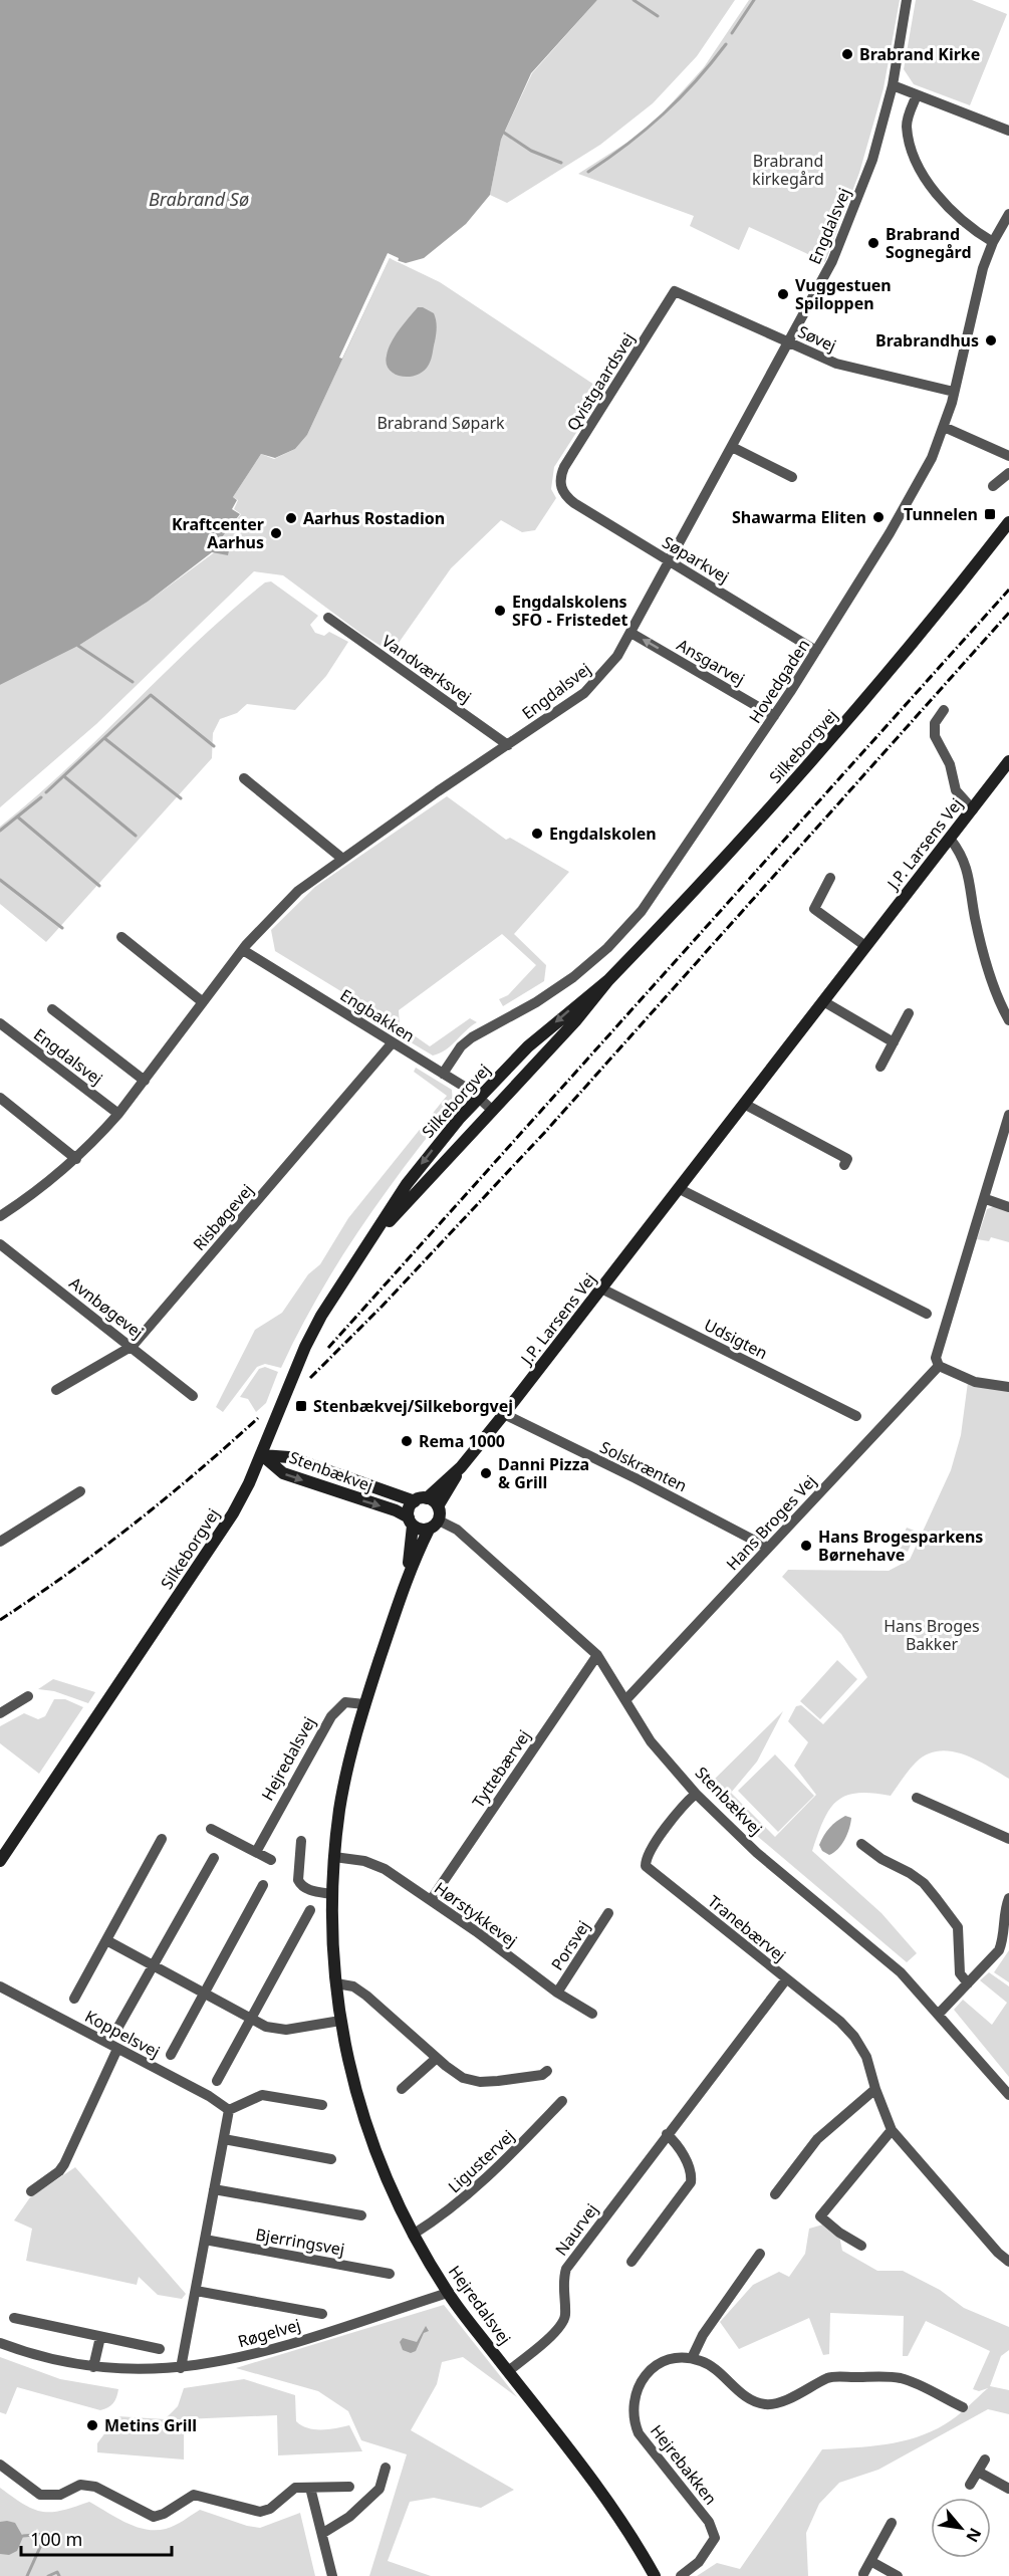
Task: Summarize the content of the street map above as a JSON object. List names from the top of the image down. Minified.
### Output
{"streets":{"street":["Engdalsvej","Søvej","Qvistgaardsvej","Søparkvej","Ansgarvej","Vandværksvej","Hovedgaden","Silkeborgvej","J.P. Larsens Vej","Engbakken","Risbøgevej","Avnbøgevej","Udsigten","Solskrænten","Stenbækvej","Hans Broges Vej","Hejredalsvej","Tyttebærvej","Hørstykkevej","Tranebærvej","Porsvej","Koppelsvej","Ligustervej","Naurvej","Bjerringsvej","Røgelvej","Hejrebakken"]},"crossings":[["Engdalsvej","Søvej"],["Engdalsvej","Søparkvej"],["Engdalsvej","Ansgarvej"],["Engdalsvej","Vandværksvej"],["Engdalsvej","Engbakken"],["Søvej","Qvistgaardsvej"],["Søvej","Hovedgaden"],["Qvistgaardsvej","Søparkvej"],["Søparkvej","Hovedgaden"],["Ansgarvej","Hovedgaden"],["Hovedgaden","Engbakken"],["Silkeborgvej","Engbakken"],["Silkeborgvej","Stenbækvej"],["J.P. Larsens Vej","Udsigten"],["J.P. Larsens Vej","Solskrænten"],["J.P. Larsens Vej","Stenbækvej"],["J.P. Larsens Vej","Hejredalsvej"],["Engbakken","Risbøgevej"],["Risbøgevej","Avnbøgevej"],["Solskrænten","Hans Broges Vej"],["Stenbækvej","Hans Broges Vej"],["Stenbækvej","Hejredalsvej"],["Stenbækvej","Tyttebærvej"],["Stenbækvej","Tranebærvej"],["Hejredalsvej","Hørstykkevej"],["Hejredalsvej","Ligustervej"],["Hejredalsvej","Naurvej"],["Hejredalsvej","Røgelvej"],["Tyttebærvej","Hørstykkevej"],["Hørstykkevej","Porsvej"],["Tranebærvej","Naurvej"]],"one_way":["Ansgarvej"],"water":["Brabrand Sø"],"parks":["Brabrand kirkegård","Brabrand Søpark","Hans Broges Bakker"],"places":{"other":["Brabrand Kirke","Brabrand Sognegård","Vuggestuen Spiloppen","Brabrandhus","Shawarma Eliten","Aarhus Rostadion","Kraftcenter Aarhus","Engdalskolens SFO - Fristedet","Engdalskolen","Rema 1000","Danni Pizza & Grill","Hans Brogesparkens Børnehave","Metins Grill"],"transit":["Tunnelen","Stenbækvej/Silkeborgvej"]},"scale_bar":"100 m","north":"bottom right"}
